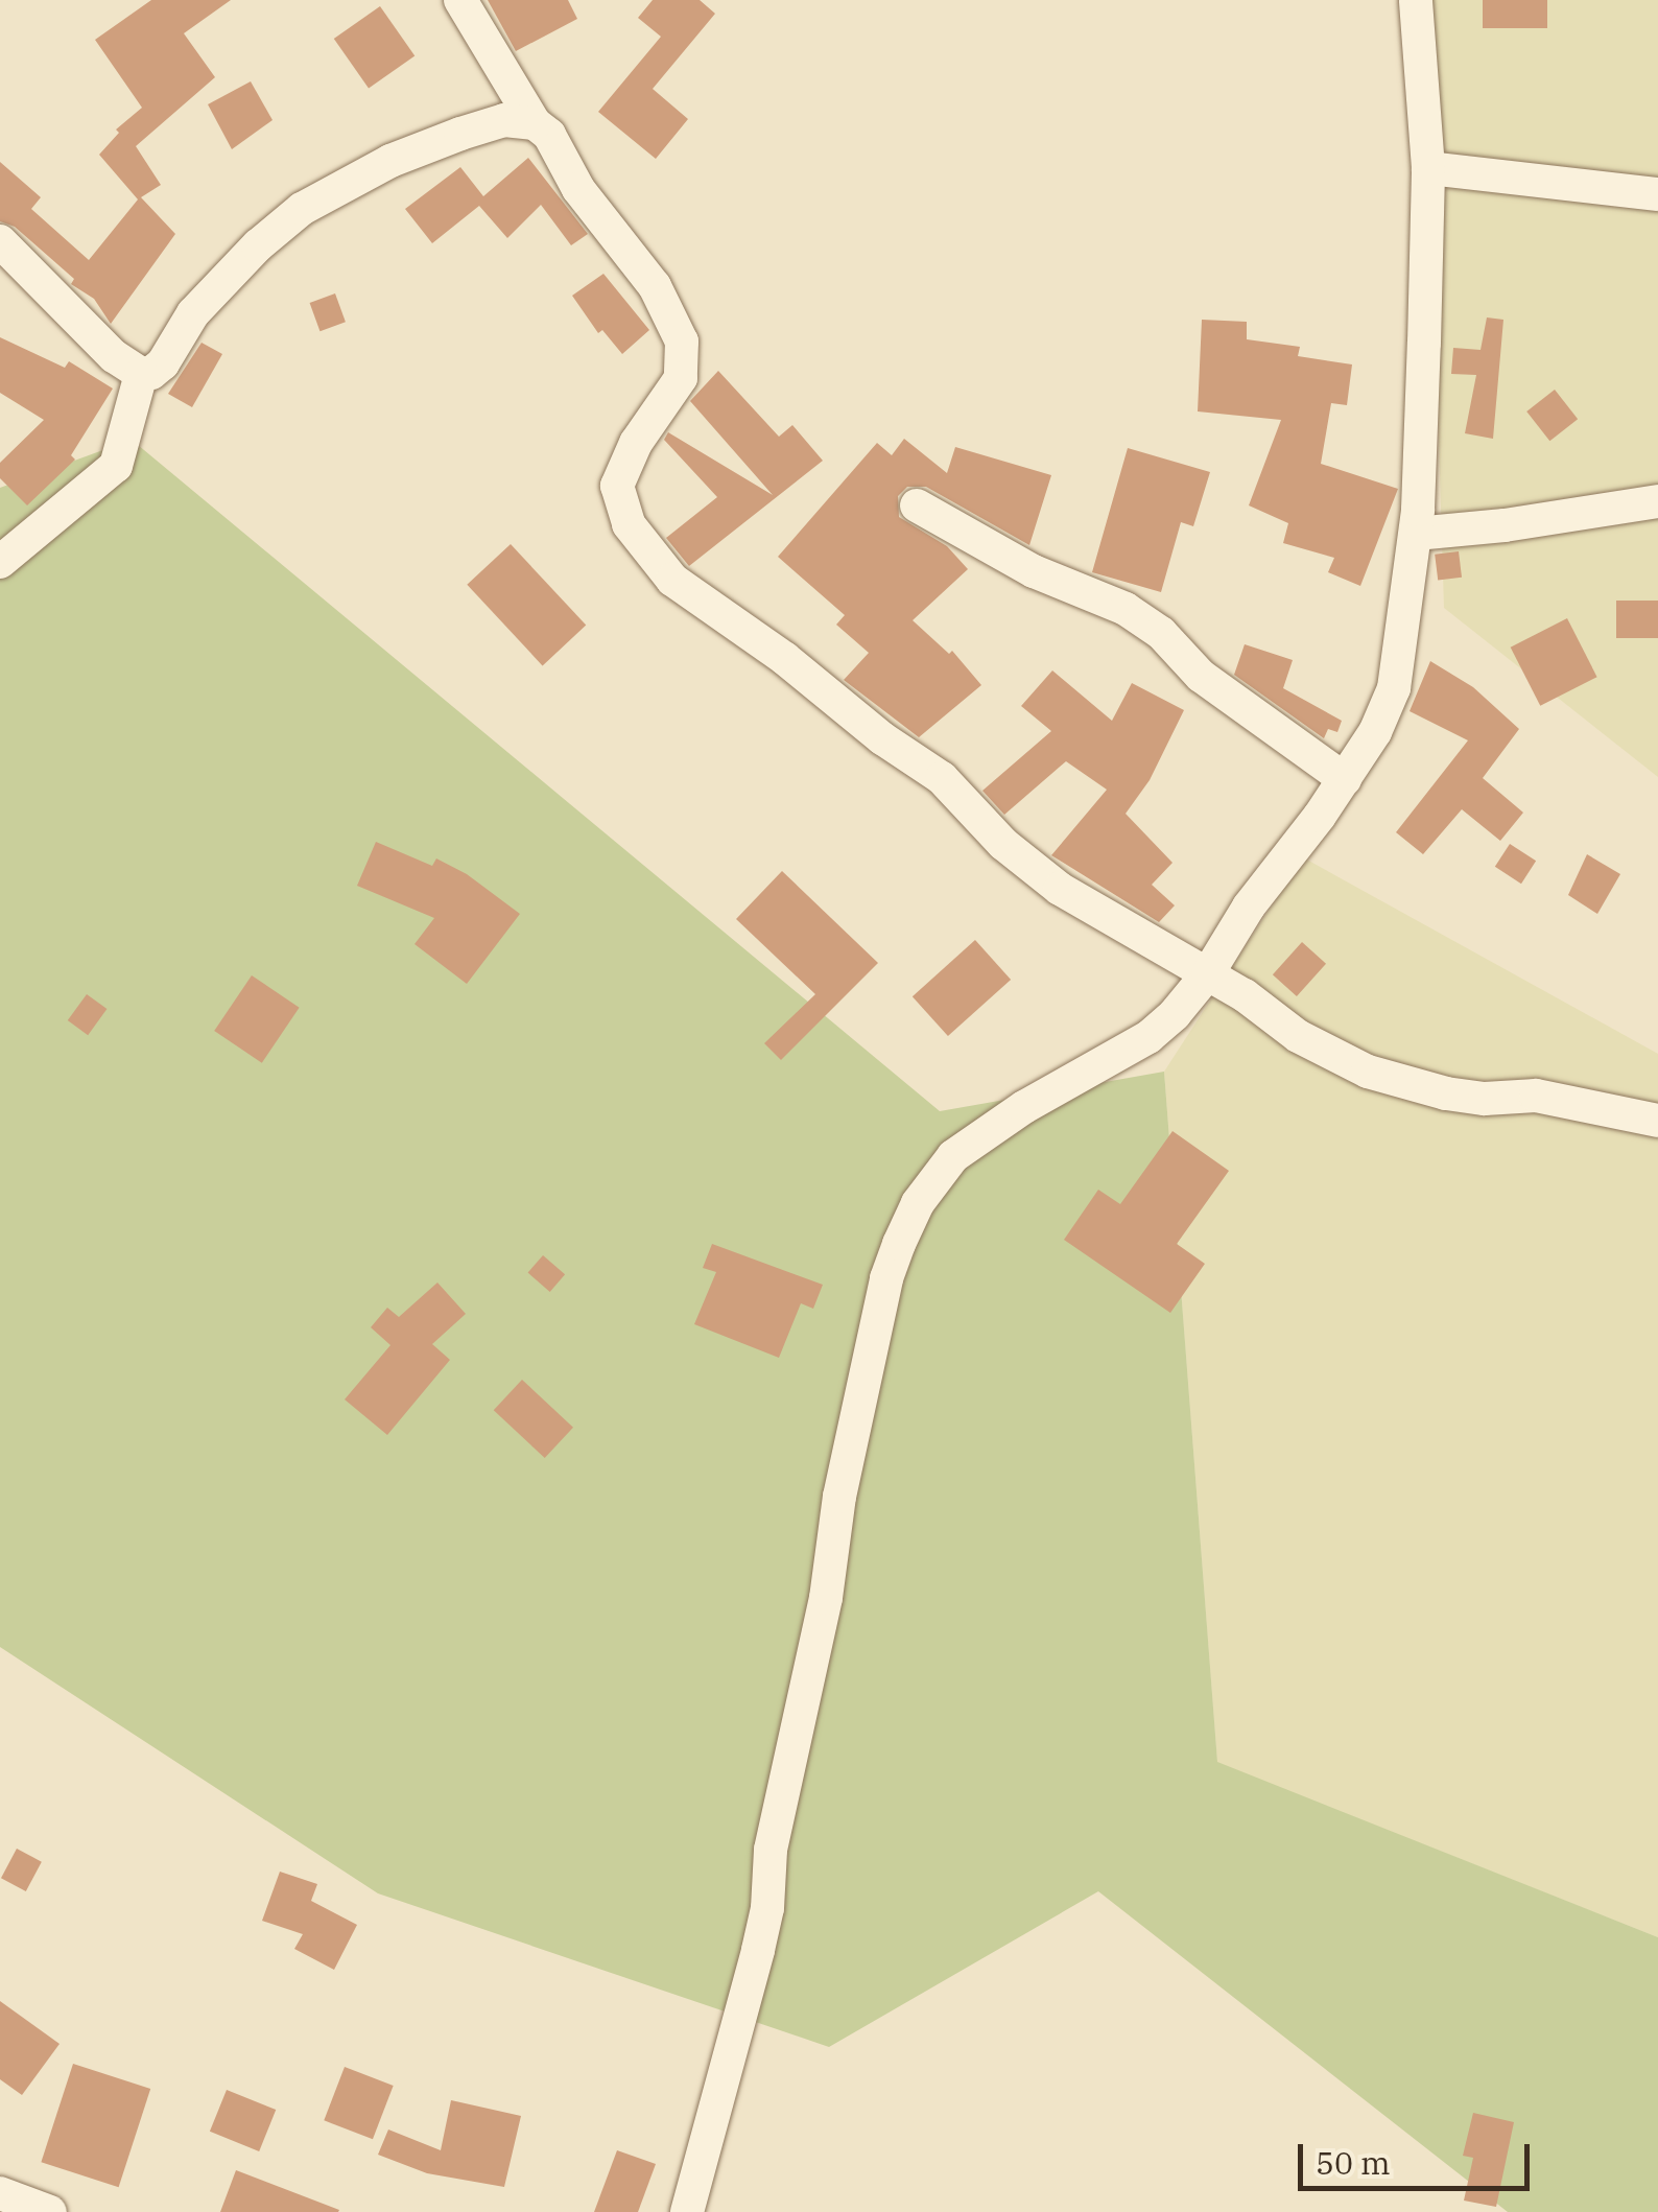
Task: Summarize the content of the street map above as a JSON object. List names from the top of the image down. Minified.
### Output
{"scale_bar":"50 m"}
